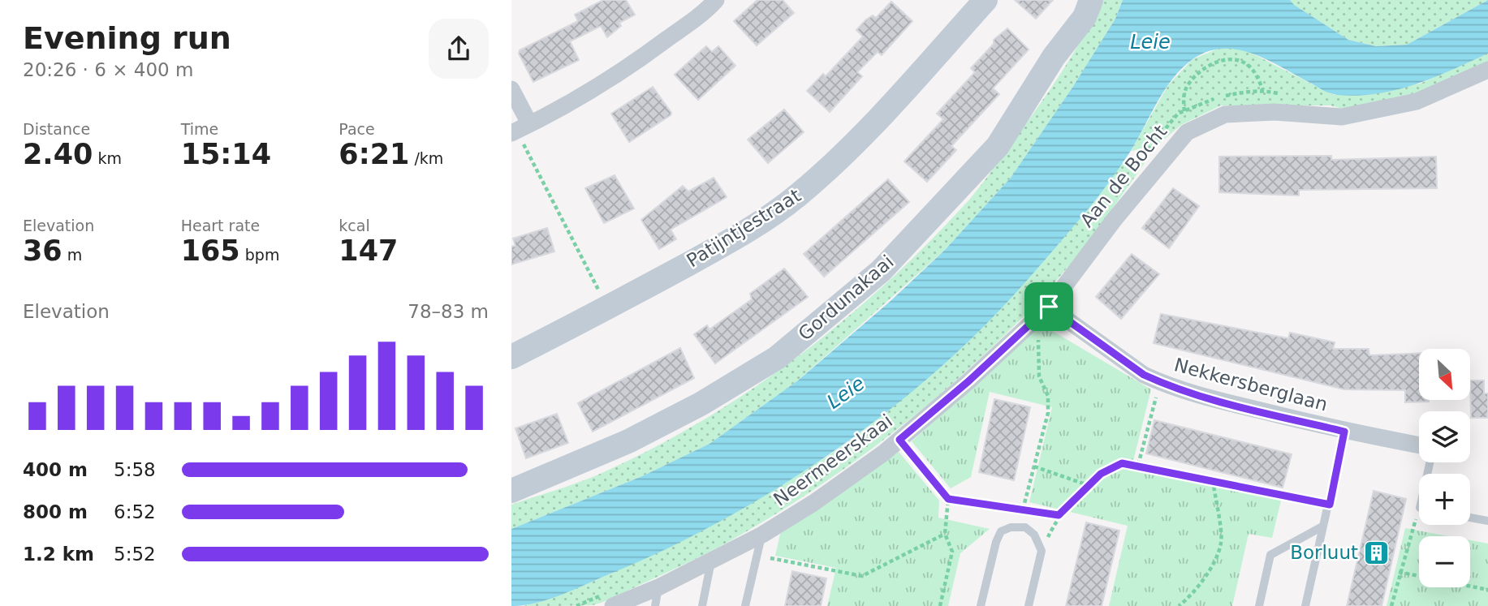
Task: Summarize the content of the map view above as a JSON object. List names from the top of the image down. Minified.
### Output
{"streets":{"street":["Aan de Bocht","Patijntjestraat","Gordunakaai","Nekkersberglaan","Neermeerskaai"]},"crossings":[["Aan de Bocht","Nekkersberglaan"],["Aan de Bocht","Neermeerskaai"],["Nekkersberglaan","Neermeerskaai"]],"water":["Leie"],"places":{"building":["Borluut"]},"north":"bottom right","page":{"heading":["Evening run","20:26 · 6 × 400 m"],"stats":[["Distance","2.40 km"],["Time","15:14"],["Pace","6:21 /km"],["Elevation","36 m"],["Heart rate","165 bpm"],["kcal","147"]],"chart":["Elevation","78–83 m"],"map_buttons":["+","−"],"list":[{"name":"400 m","note":"5:58"},{"name":"800 m","note":"6:52"},{"name":"1.2 km","note":"5:52"}]}}
